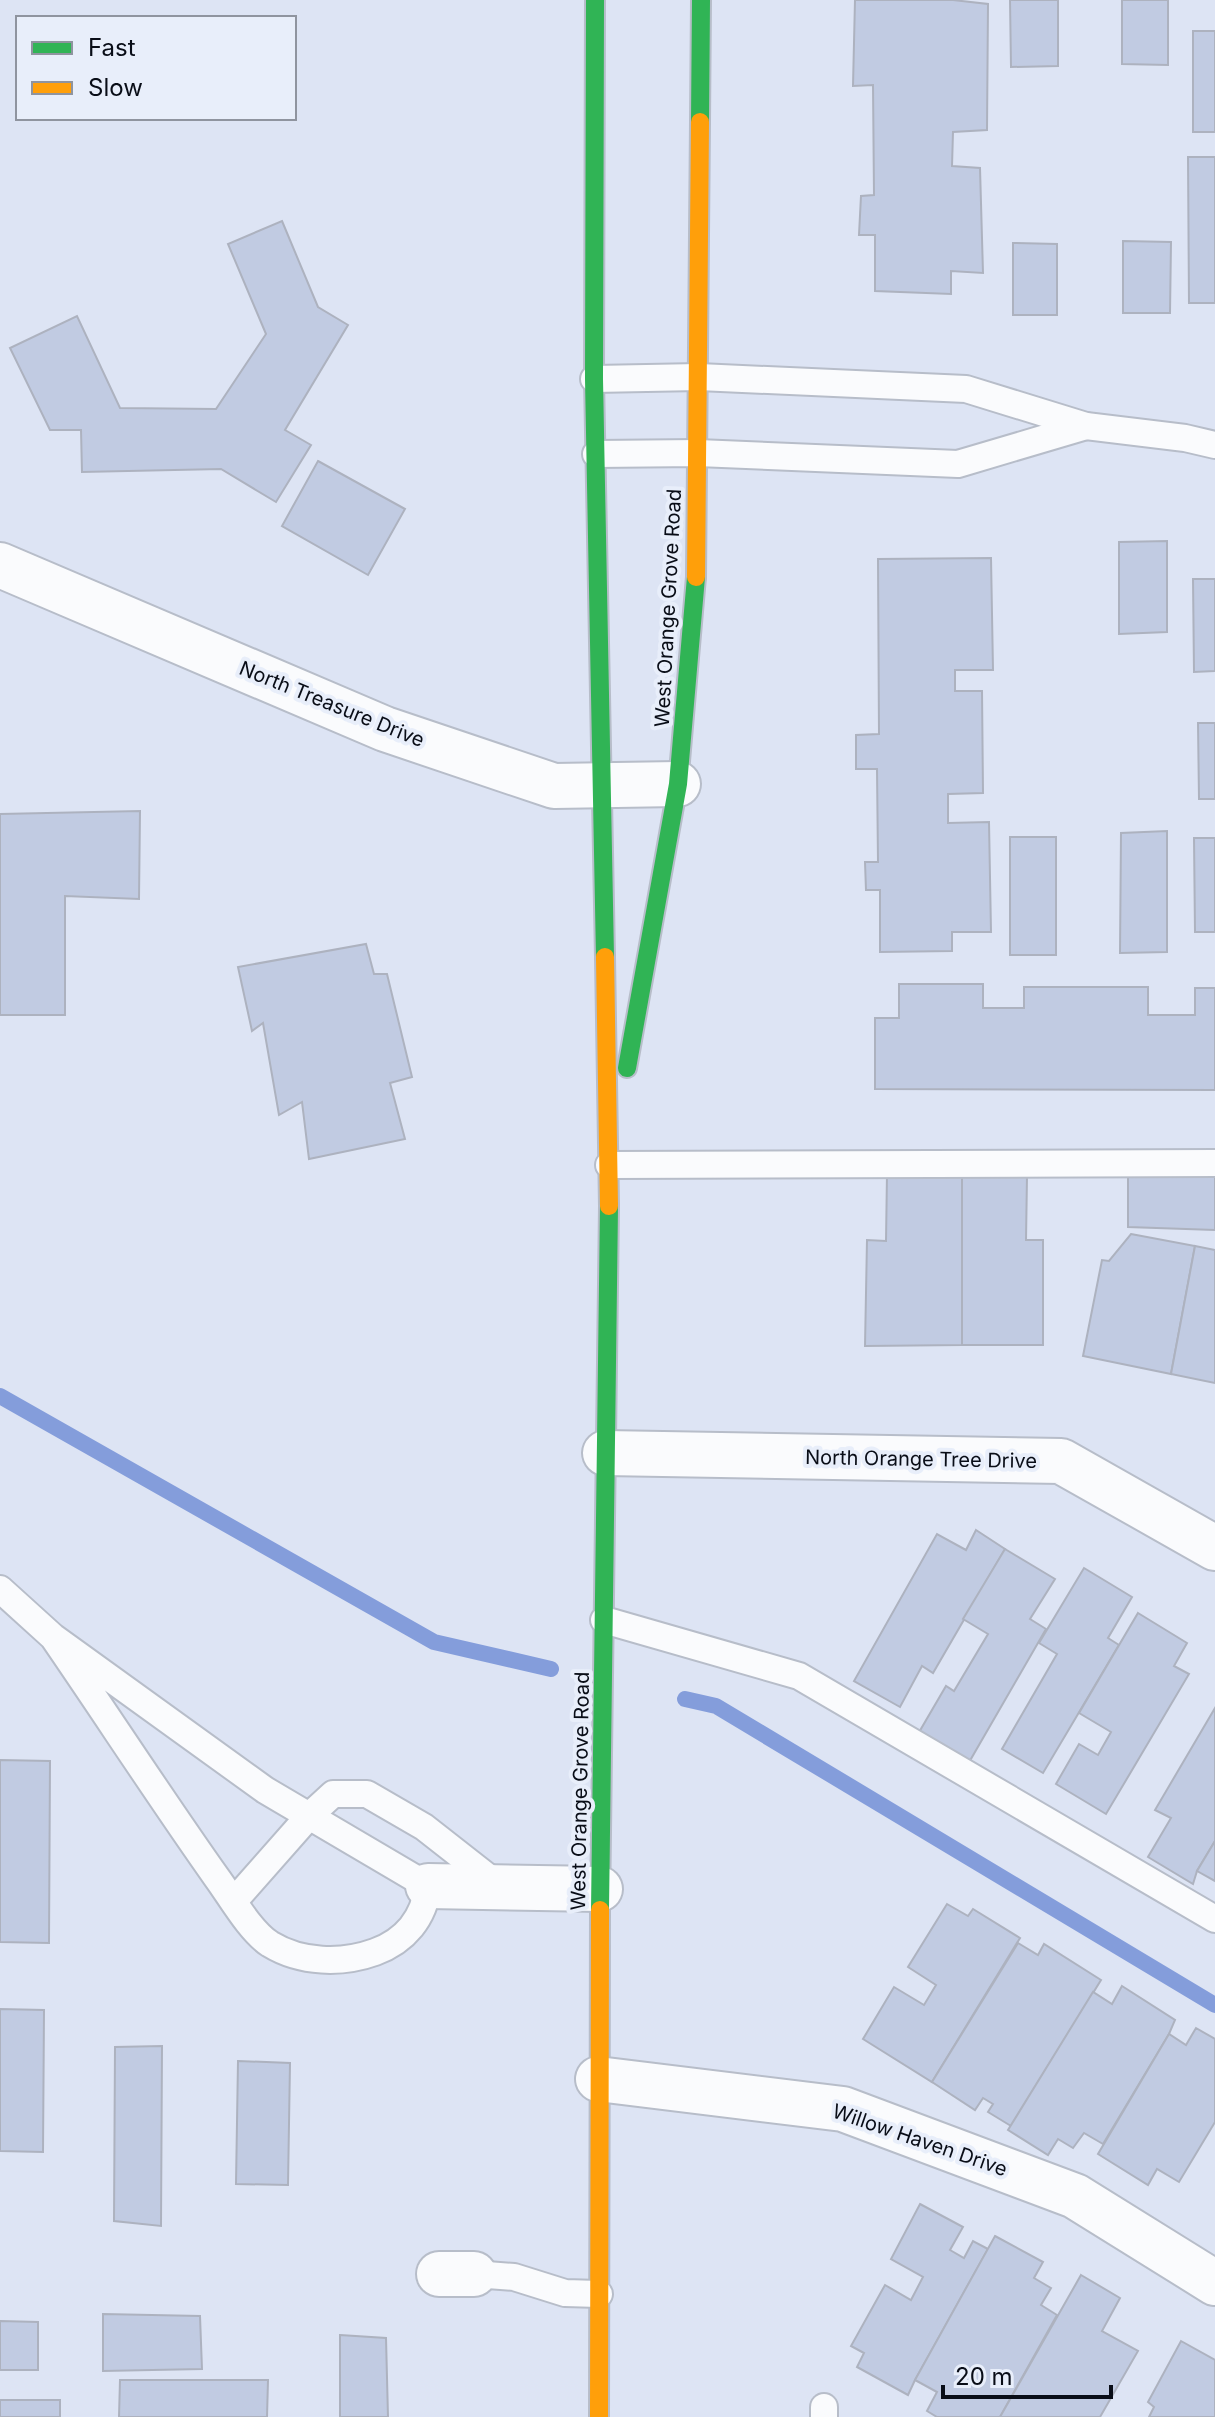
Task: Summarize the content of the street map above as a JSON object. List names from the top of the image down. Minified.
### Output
{"streets":{"main road":["West Orange Grove Road"],"street":["North Treasure Drive","North Orange Tree Drive","Willow Haven Drive"]},"crossings":[["West Orange Grove Road","North Treasure Drive"],["West Orange Grove Road","North Orange Tree Drive"],["West Orange Grove Road","Willow Haven Drive"]],"legend":["Fast","Slow"],"scale_bar":"20 m"}
